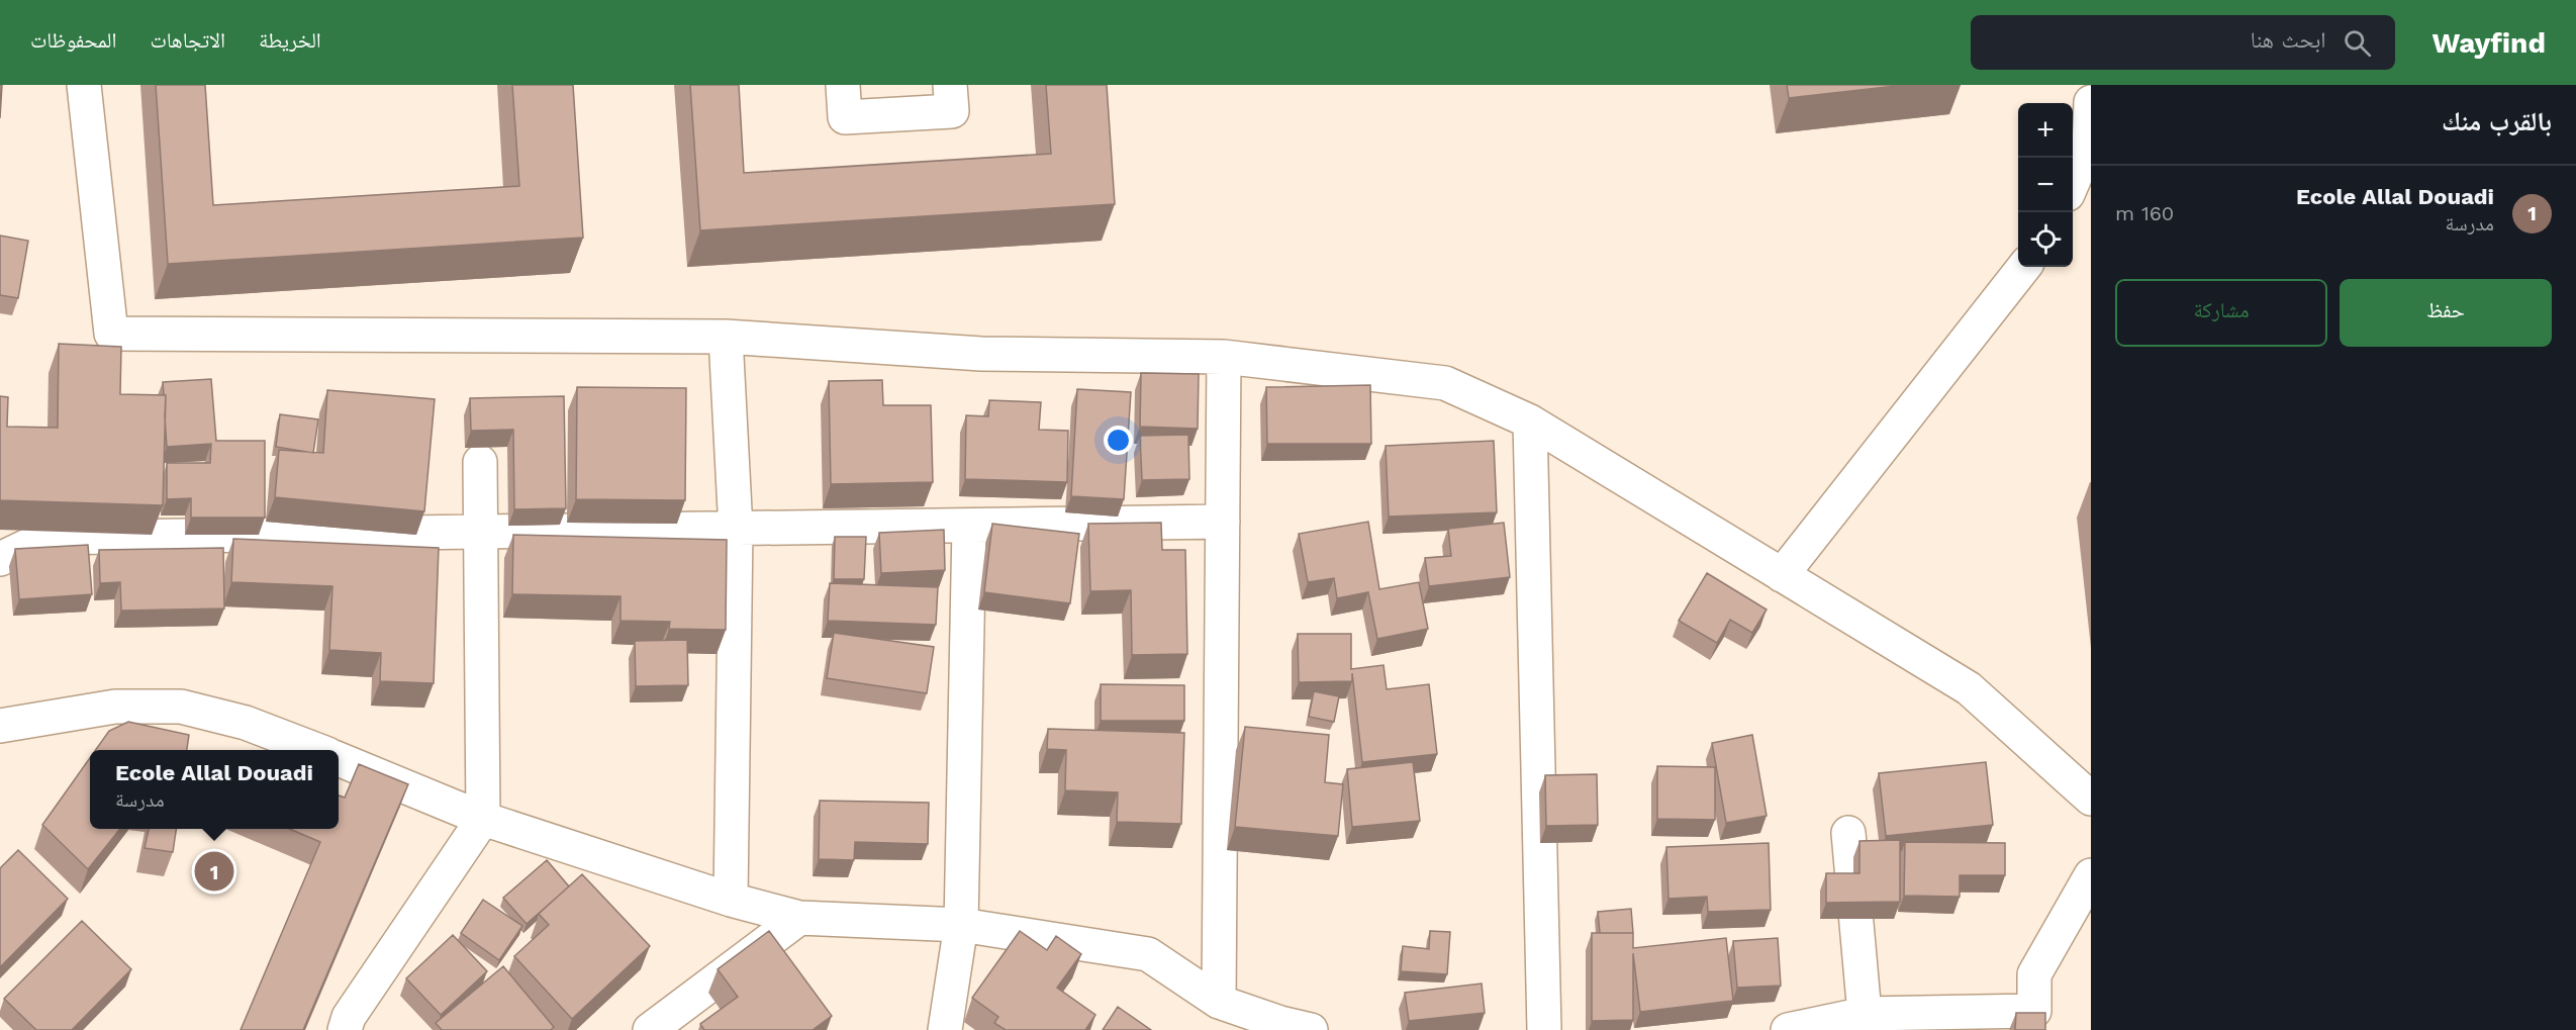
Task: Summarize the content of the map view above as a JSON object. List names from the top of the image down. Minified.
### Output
{"page":{"header":"Wayfind","search":"ابحث هنا","nav":["الخريطة","الاتجاهات","المحفوظات"],"heading":"بالقرب منك","map_buttons":["+","−"],"list":[{"mark":"1","name":"Ecole Allal Douadi","note":"مدرسة","value":"160 m"}],"buttons":["حفظ","مشاركة"],"popup":["Ecole Allal Douadi","مدرسة"],"pins":"1"}}
